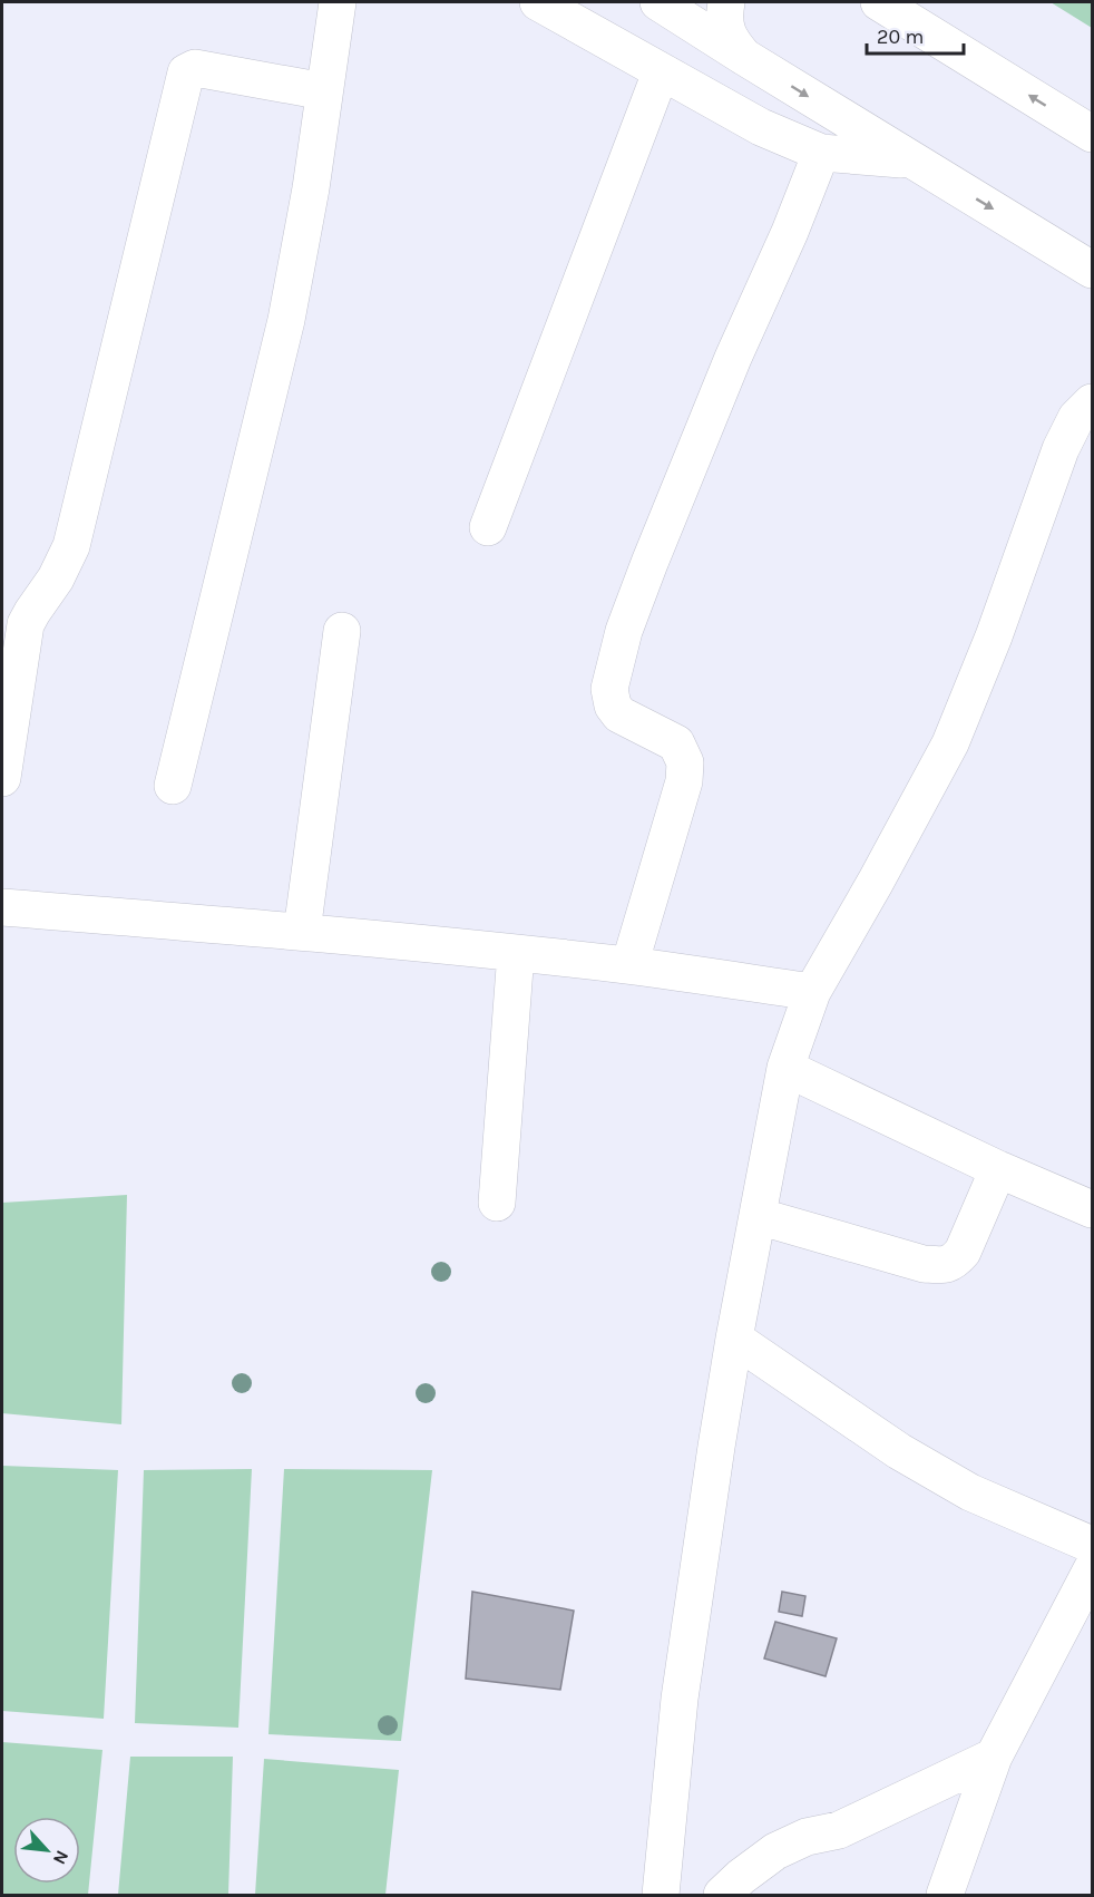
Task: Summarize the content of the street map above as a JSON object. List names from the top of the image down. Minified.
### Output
{"scale_bar":"20 m","north":"bottom right"}
